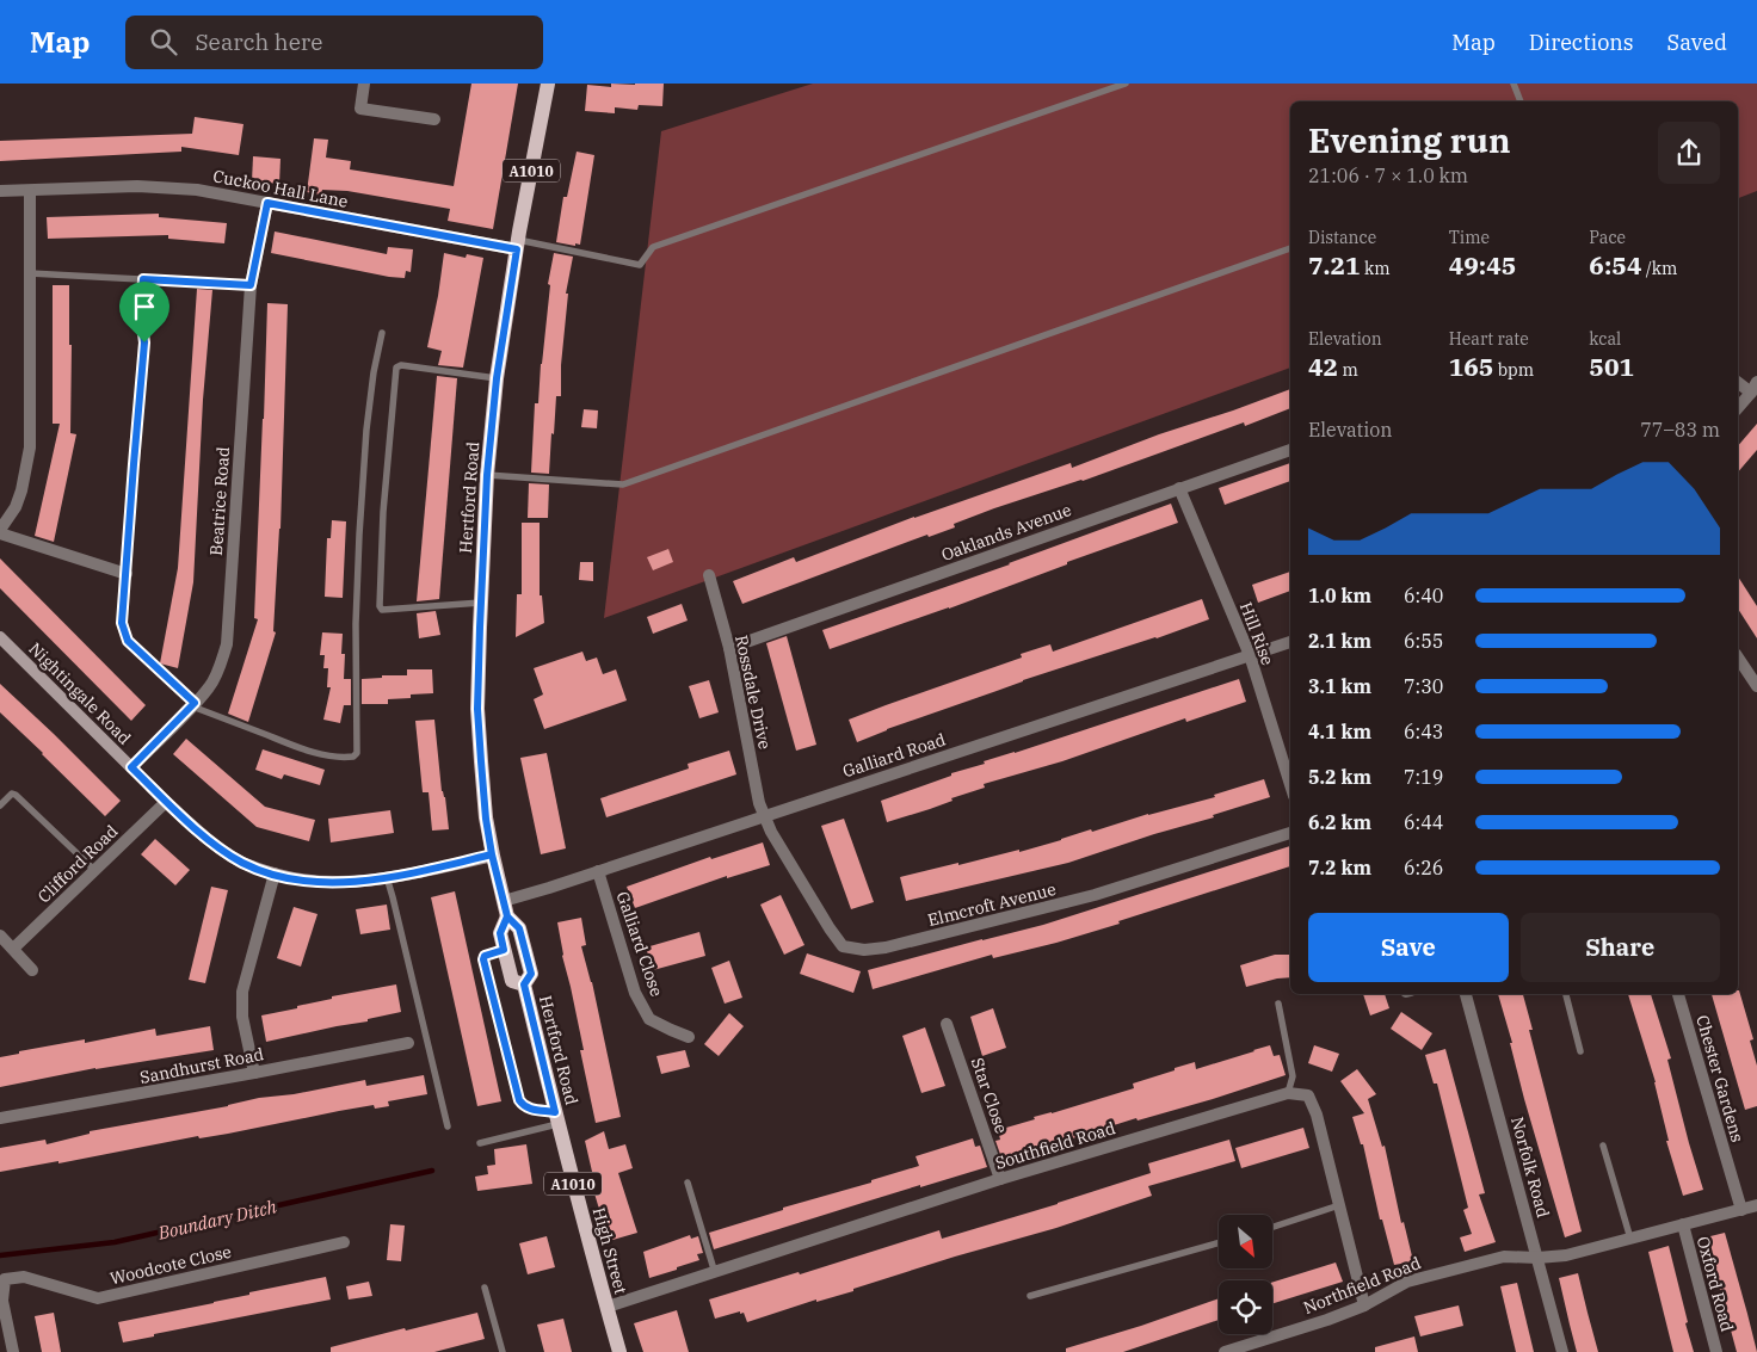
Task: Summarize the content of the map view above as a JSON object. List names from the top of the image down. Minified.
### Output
{"streets":{"main road":["A1010","Hertford Road","Nightingale Road","High Street"],"street":["Cuckoo Hall Lane","Beatrice Road","Oaklands Avenue","Hill Rise","Rossdale Drive","Galliard Road","Clifford Road","Elmcroft Avenue","Galliard Close","Sandhurst Road","Chester Gardens","Star Close","Southfield Road","Norfolk Road","Woodcote Close","Oxford Road","Northfield Road"]},"crossings":[["Cuckoo Hall Lane","Hertford Road"],["Cuckoo Hall Lane","Beatrice Road"],["Hertford Road","Nightingale Road"],["Hertford Road","Galliard Road"],["Hertford Road","High Street"],["Beatrice Road","Nightingale Road"],["Oaklands Avenue","Hill Rise"],["Oaklands Avenue","Rossdale Drive"],["Hill Rise","Galliard Road"],["Rossdale Drive","Galliard Road"],["Rossdale Drive","Elmcroft Avenue"],["Nightingale Road","Clifford Road"],["Galliard Road","Elmcroft Avenue"],["Galliard Road","Galliard Close"],["Chester Gardens","Northfield Road"],["Star Close","Southfield Road"],["Southfield Road","High Street"],["Norfolk Road","Northfield Road"],["Oxford Road","Northfield Road"]],"water":["Boundary Ditch"],"north":"bottom right","page":{"header":"Map","search":"Search here","nav":["Map","Directions","Saved"],"heading":["Evening run","21:06 · 7 × 1.0 km"],"stats":[["Distance","7.21 km"],["Time","49:45"],["Pace","6:54 /km"],["Elevation","42 m"],["Heart rate","165 bpm"],["kcal","501"]],"chart":["Elevation","77–83 m"],"list":[{"name":"1.0 km","note":"6:40"},{"name":"2.1 km","note":"6:55"},{"name":"3.1 km","note":"7:30"},{"name":"4.1 km","note":"6:43"},{"name":"5.2 km","note":"7:19"},{"name":"6.2 km","note":"6:44"},{"name":"7.2 km","note":"6:26"}],"buttons":["Save","Share"]}}
